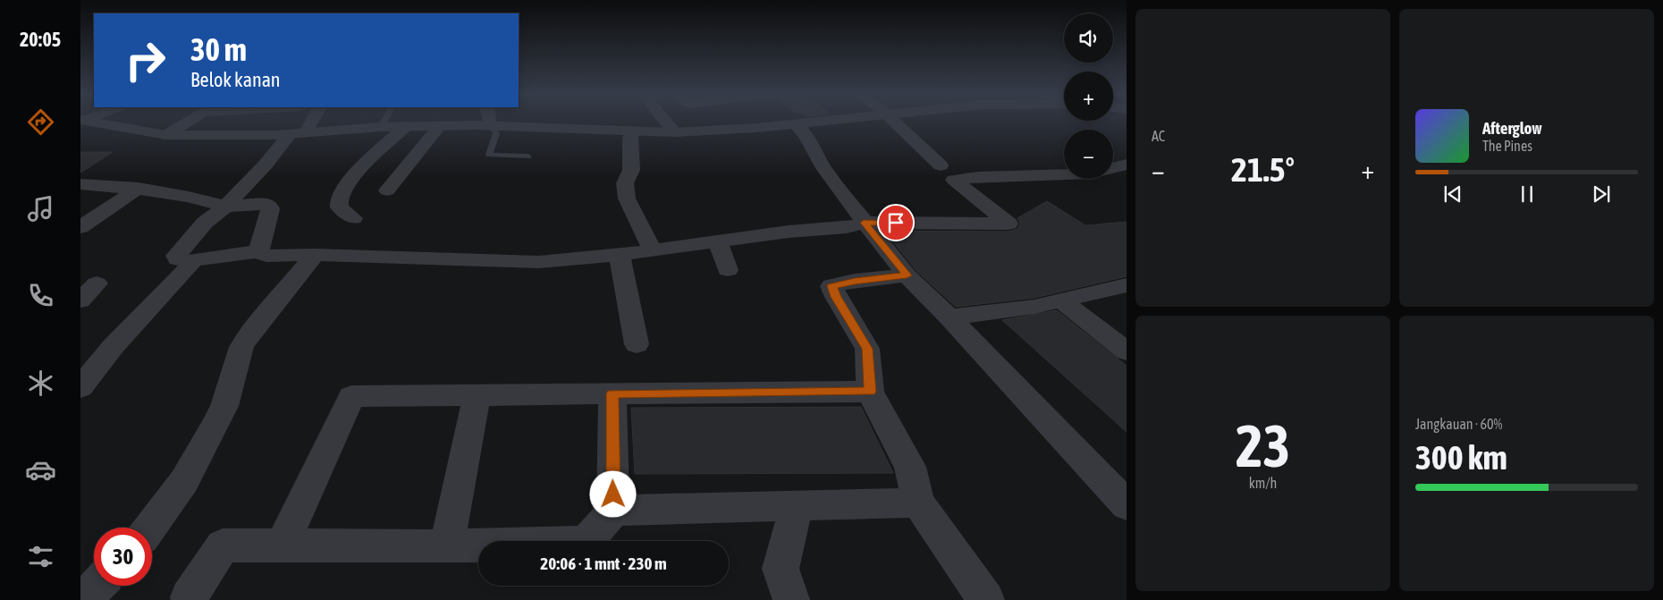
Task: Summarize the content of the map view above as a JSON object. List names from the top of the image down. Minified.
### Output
{"page":{"tabs":"20:05","tile":["AC",["23","km/h"],["Jangkauan · 60%","300 km"]],"map_buttons":["+","−"],"turn":["30 m","Belok kanan"],"song":["Afterglow","The Pines"],"heat":["−","21.5°","+"],"limit":"30","trip":"20:06 · 1 mnt · 230 m"}}
